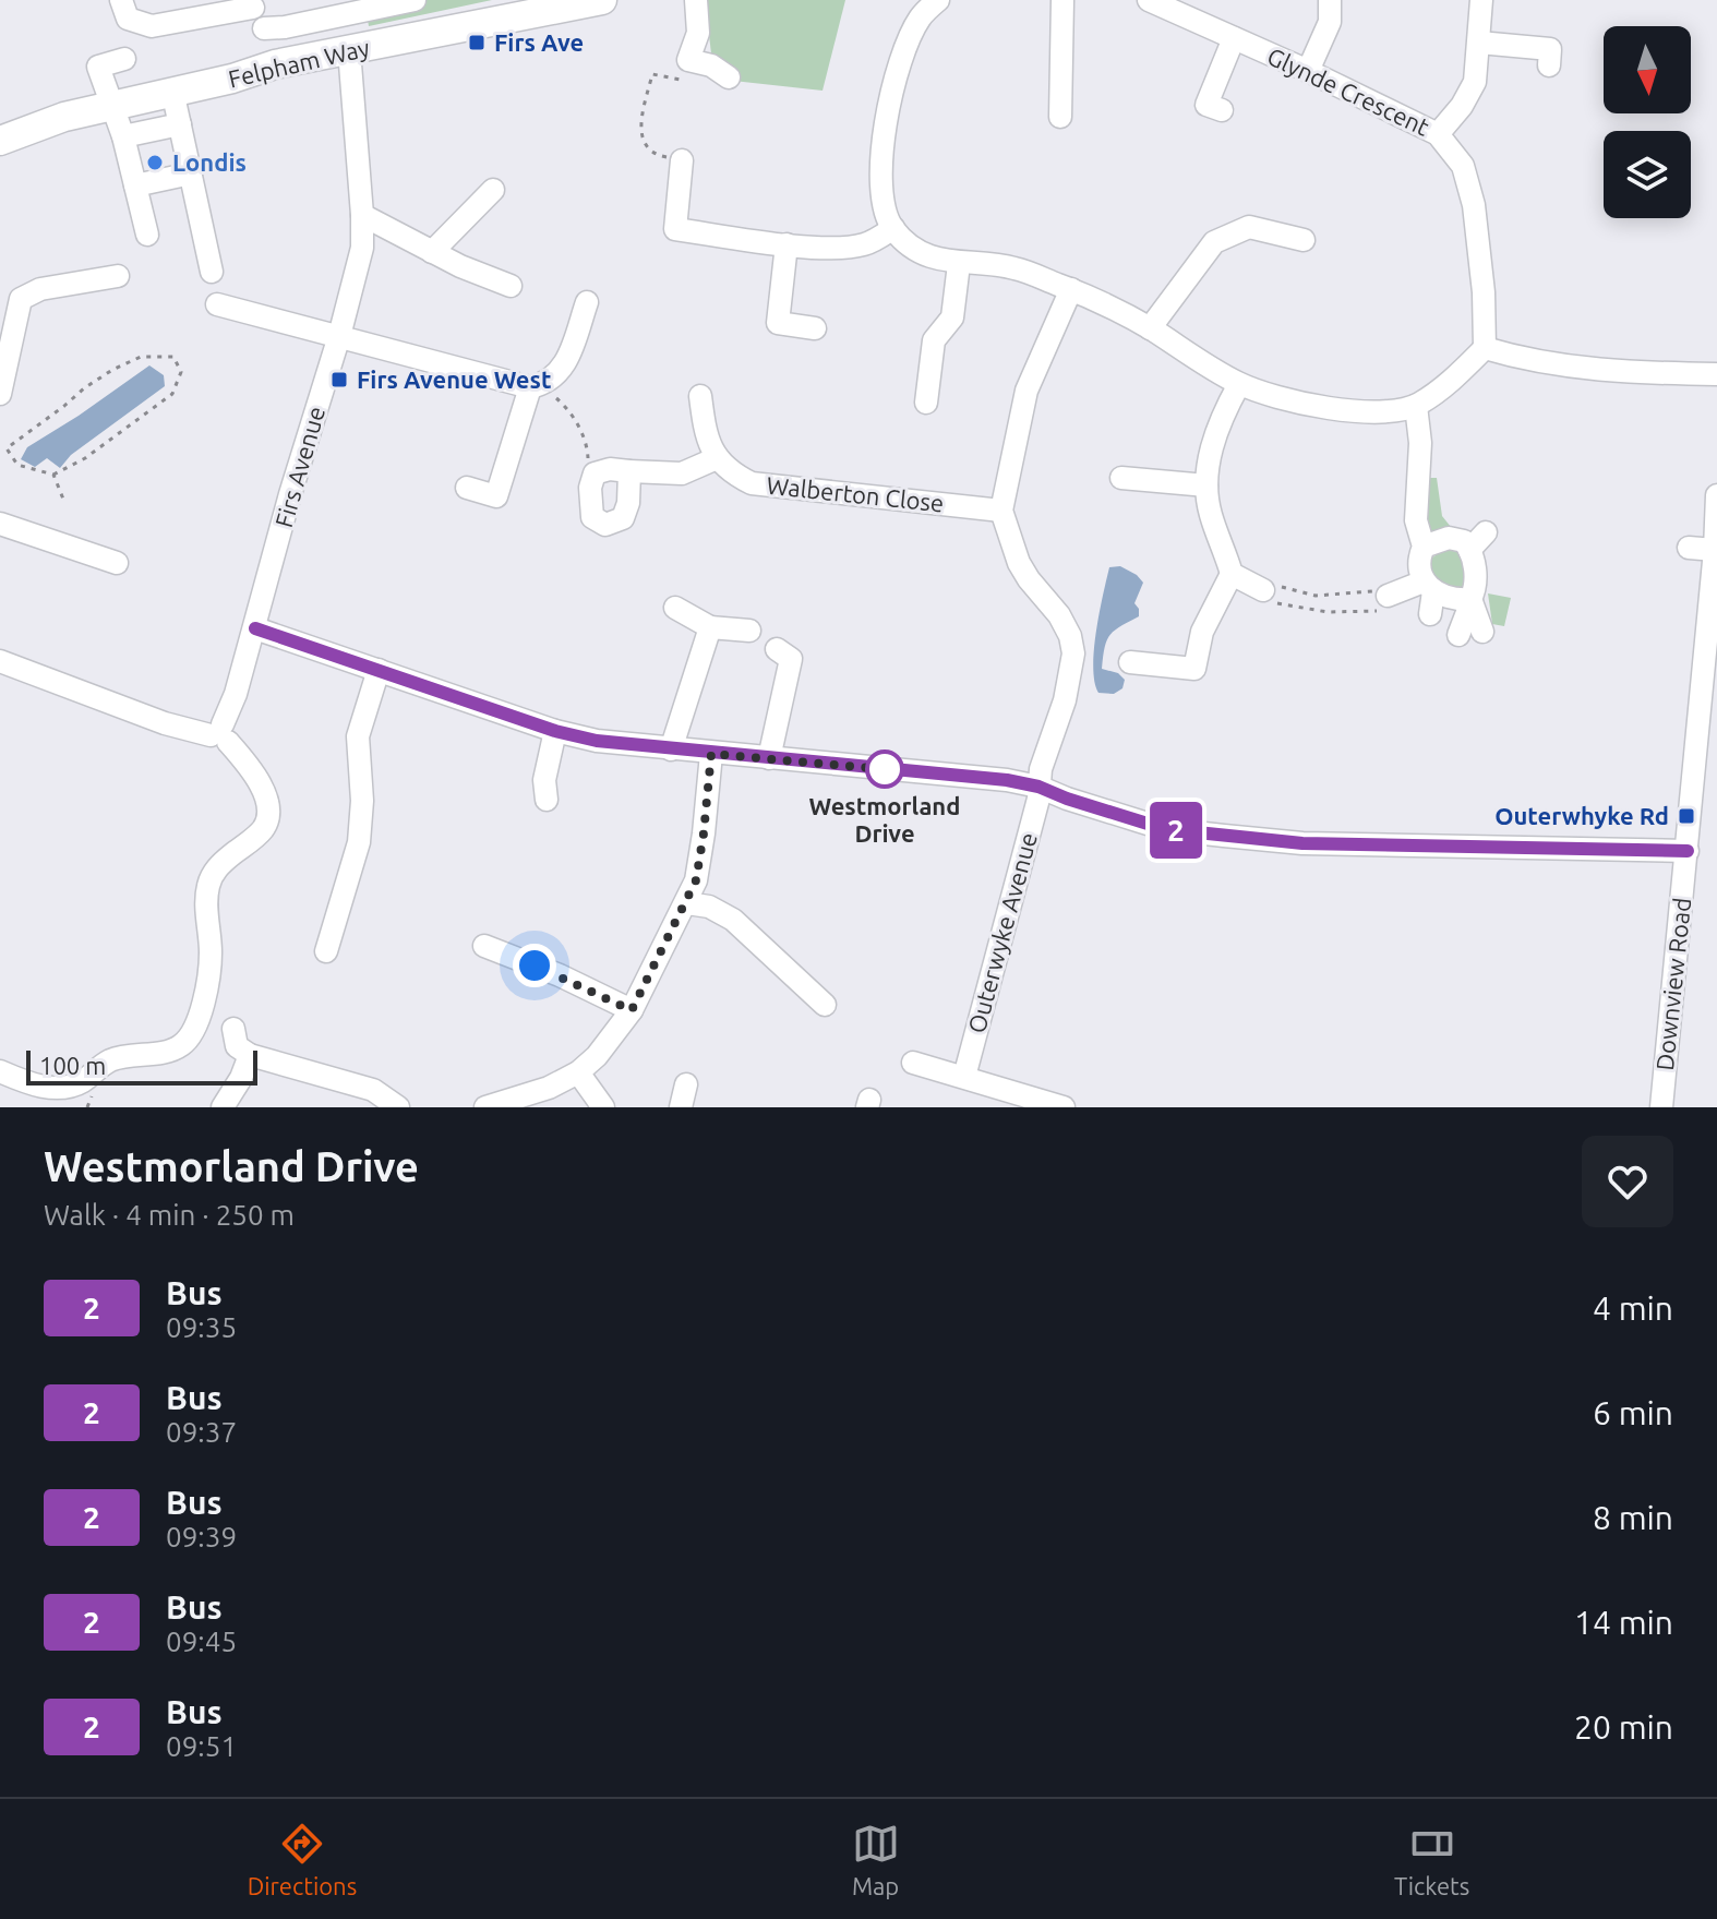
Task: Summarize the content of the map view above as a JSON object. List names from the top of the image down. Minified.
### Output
{"streets":{"main road":["Felpham Way"],"street":["Glynde Crescent","Firs Avenue","Walberton Close","Outerwyke Avenue","Downview Road"]},"crossings":[["Felpham Way","Firs Avenue"],["Walberton Close","Outerwyke Avenue"]],"places":{"transit":["Firs Ave","Firs Avenue West","Outerwhyke Rd"],"other":["Londis","Westmorland Drive"]},"lines":["bus line 2"],"scale_bar":"100 m","north":"bottom","page":{"on_map":"2","scale":"100 m","heading":["Westmorland Drive","Walk · 4 min · 250 m"],"list":[{"mark":"2","name":"Bus","note":"09:35","value":"4 min"},{"mark":"2","name":"Bus","note":"09:37","value":"6 min"},{"mark":"2","name":"Bus","note":"09:39","value":"8 min"},{"mark":"2","name":"Bus","note":"09:45","value":"14 min"},{"mark":"2","name":"Bus","note":"09:51","value":"20 min"}],"tabs":["Directions","Map","Tickets"]}}
